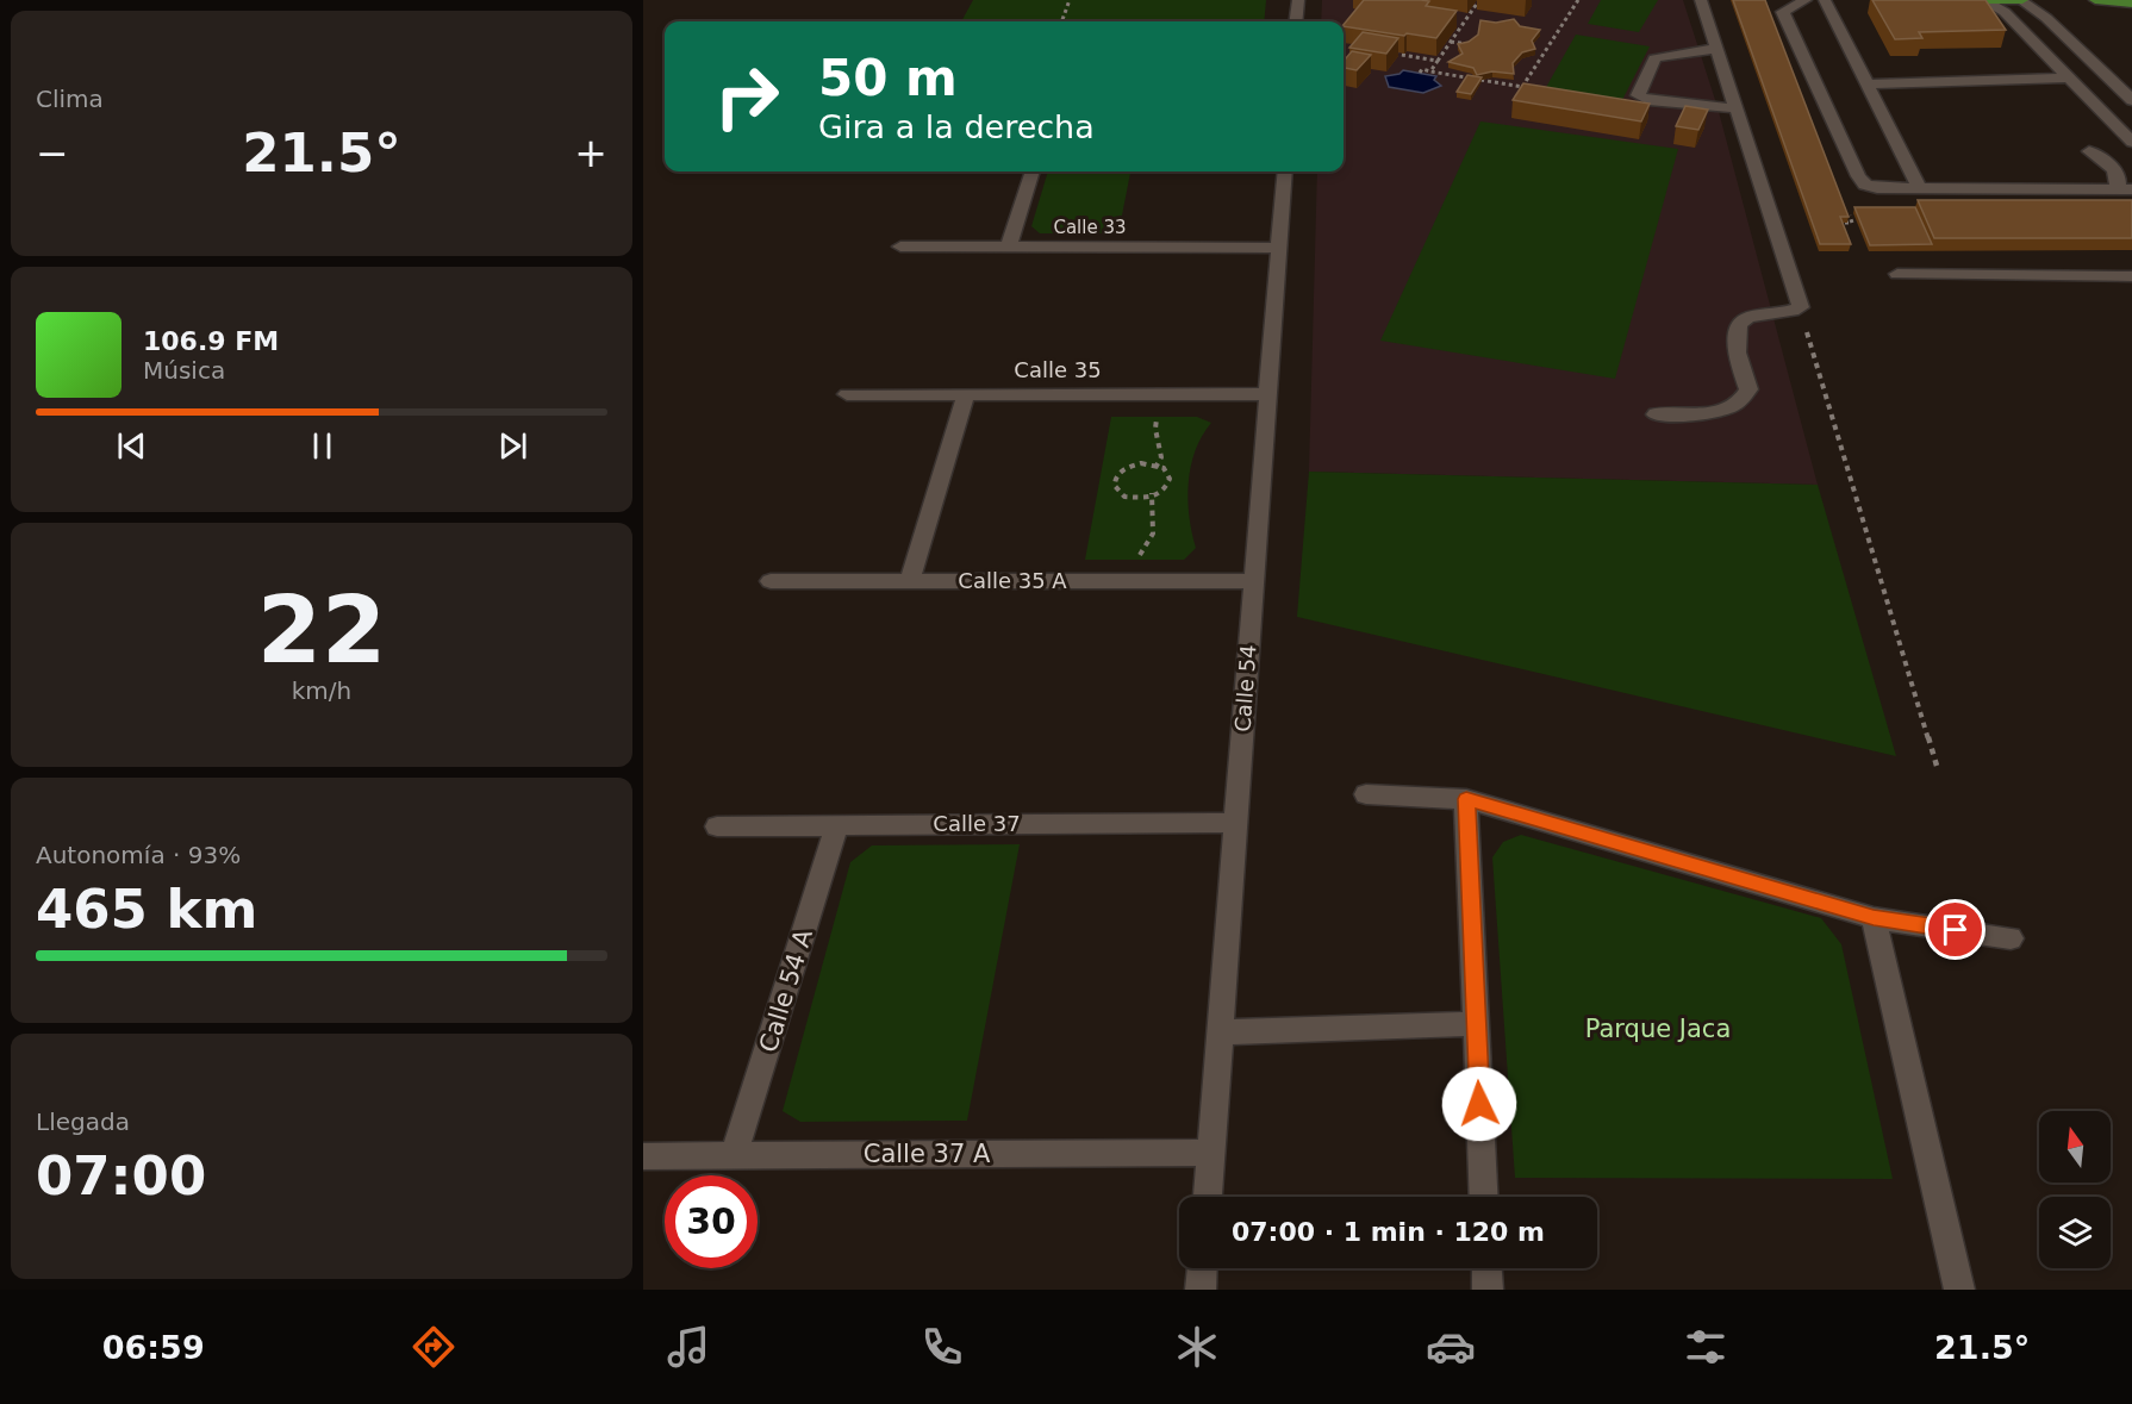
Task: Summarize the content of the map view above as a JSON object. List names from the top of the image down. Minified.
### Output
{"streets":{"street":["Calle 33","Calle 35","Calle 35 A","Calle 54","Calle 37","Calle 54 A","Calle 37 A"]},"crossings":[["Calle 33","Calle 54"],["Calle 35","Calle 54"],["Calle 35 A","Calle 54"],["Calle 54","Calle 37"],["Calle 54","Calle 37 A"],["Calle 37","Calle 54 A"],["Calle 54 A","Calle 37 A"]],"parks":["Parque Jaca"],"north":"top","page":{"tile":["Clima",["22","km/h"],["Autonomía · 93%","465 km"],["Llegada","07:00"]],"turn":["50 m","Gira a la derecha"],"heat":["−","21.5°","+"],"song":["106.9 FM","Música"],"limit":"30","trip":"07:00 · 1 min · 120 m","tabs":["06:59","21.5°"]}}
